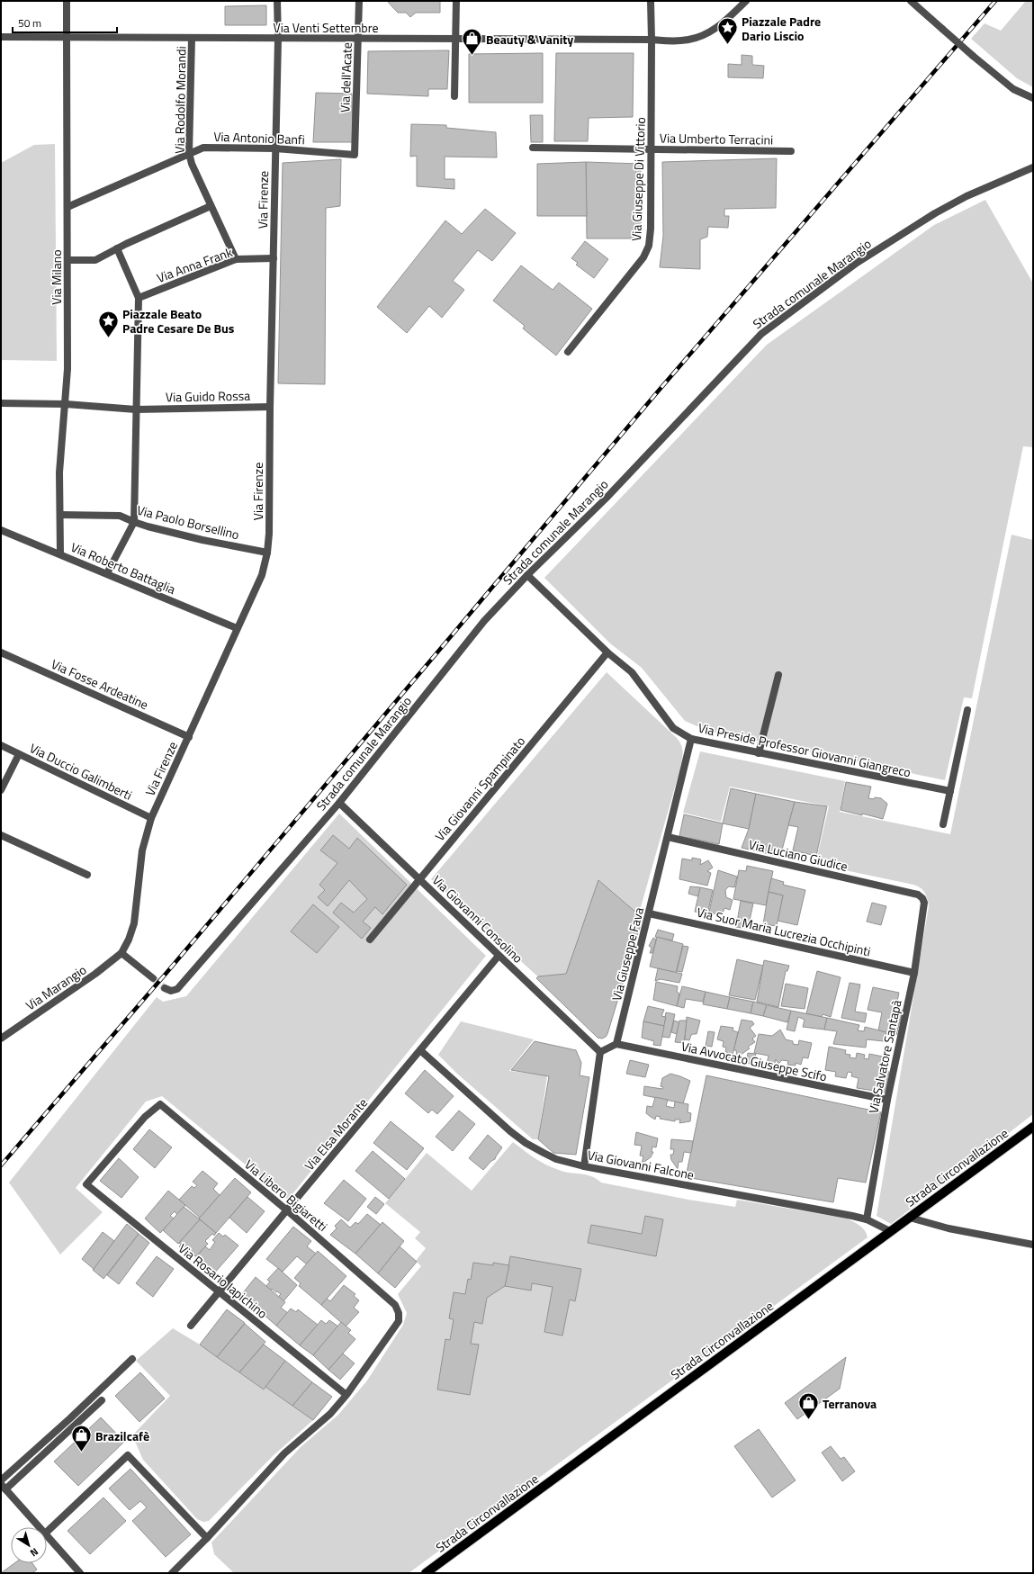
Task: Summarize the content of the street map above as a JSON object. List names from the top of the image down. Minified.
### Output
{"streets":{"main road":["Strada Circonvallazione"],"street":["Via Venti Settembre","Via dell'Acate","Via Rodolfo Morandi","Via Antonio Banfi","Via Umberto Terracini","Via Giuseppe Di Vittorio","Via Firenze","Via Anna Frank","Via Milano","Strada comunale Marangio","Via Guido Rossa","Via Paolo Borsellino","Via Roberto Battaglia","Via Fosse Ardeatine","Via Preside Professor Giovanni Giangreco","Via Duccio Galimberti","Via Giovanni Spampinato","Via Luciano Giudice","Via Giovanni Consolino","Via Suor Maria Lucrezia Occhipinti","Via Giuseppe Fava","Via Marangio","Via Salvatore Santapà","Via Avvocato Giuseppe Scifo","Via Elsa Morante","Via Giovanni Falcone","Via Libero Bigiaretti","Via Rosario Iapichino"]},"crossings":[["Via Venti Settembre","Via dell'Acate"],["Via Venti Settembre","Via Rodolfo Morandi"],["Via Venti Settembre","Via Giuseppe Di Vittorio"],["Via Venti Settembre","Via Firenze"],["Via Venti Settembre","Via Milano"],["Via dell'Acate","Via Antonio Banfi"],["Via Rodolfo Morandi","Via Antonio Banfi"],["Via Rodolfo Morandi","Via Anna Frank"],["Via Antonio Banfi","Via Firenze"],["Via Antonio Banfi","Via Milano"],["Via Umberto Terracini","Via Giuseppe Di Vittorio"],["Via Firenze","Via Anna Frank"],["Via Firenze","Via Guido Rossa"],["Via Firenze","Via Paolo Borsellino"],["Via Firenze","Via Roberto Battaglia"],["Via Firenze","Via Fosse Ardeatine"],["Via Firenze","Via Duccio Galimberti"],["Via Firenze","Via Marangio"],["Via Milano","Via Guido Rossa"],["Via Milano","Via Paolo Borsellino"],["Via Milano","Via Roberto Battaglia"],["Strada comunale Marangio","Via Preside Professor Giovanni Giangreco"],["Strada comunale Marangio","Via Giovanni Consolino"],["Via Preside Professor Giovanni Giangreco","Via Giovanni Spampinato"],["Via Preside Professor Giovanni Giangreco","Via Giuseppe Fava"],["Via Giovanni Spampinato","Via Giovanni Consolino"],["Via Luciano Giudice","Via Giuseppe Fava"],["Via Luciano Giudice","Via Salvatore Santapà"],["Via Giovanni Consolino","Via Elsa Morante"],["Via Suor Maria Lucrezia Occhipinti","Via Giuseppe Fava"],["Via Suor Maria Lucrezia Occhipinti","Via Salvatore Santapà"],["Via Giuseppe Fava","Via Avvocato Giuseppe Scifo"],["Via Salvatore Santapà","Via Avvocato Giuseppe Scifo"],["Via Salvatore Santapà","Via Giovanni Falcone"],["Via Elsa Morante","Via Giovanni Falcone"],["Via Elsa Morante","Via Libero Bigiaretti"],["Via Elsa Morante","Via Rosario Iapichino"],["Via Giovanni Falcone","Strada Circonvallazione"],["Via Libero Bigiaretti","Via Rosario Iapichino"]],"places":{"place":["Piazzale Padre Dario Liscio","Piazzale Beato Padre Cesare De Bus"],"shop":["Beauty & Vanity","Terranova","Brazilcafè"]},"scale_bar":"50 m","north":"bottom right"}
